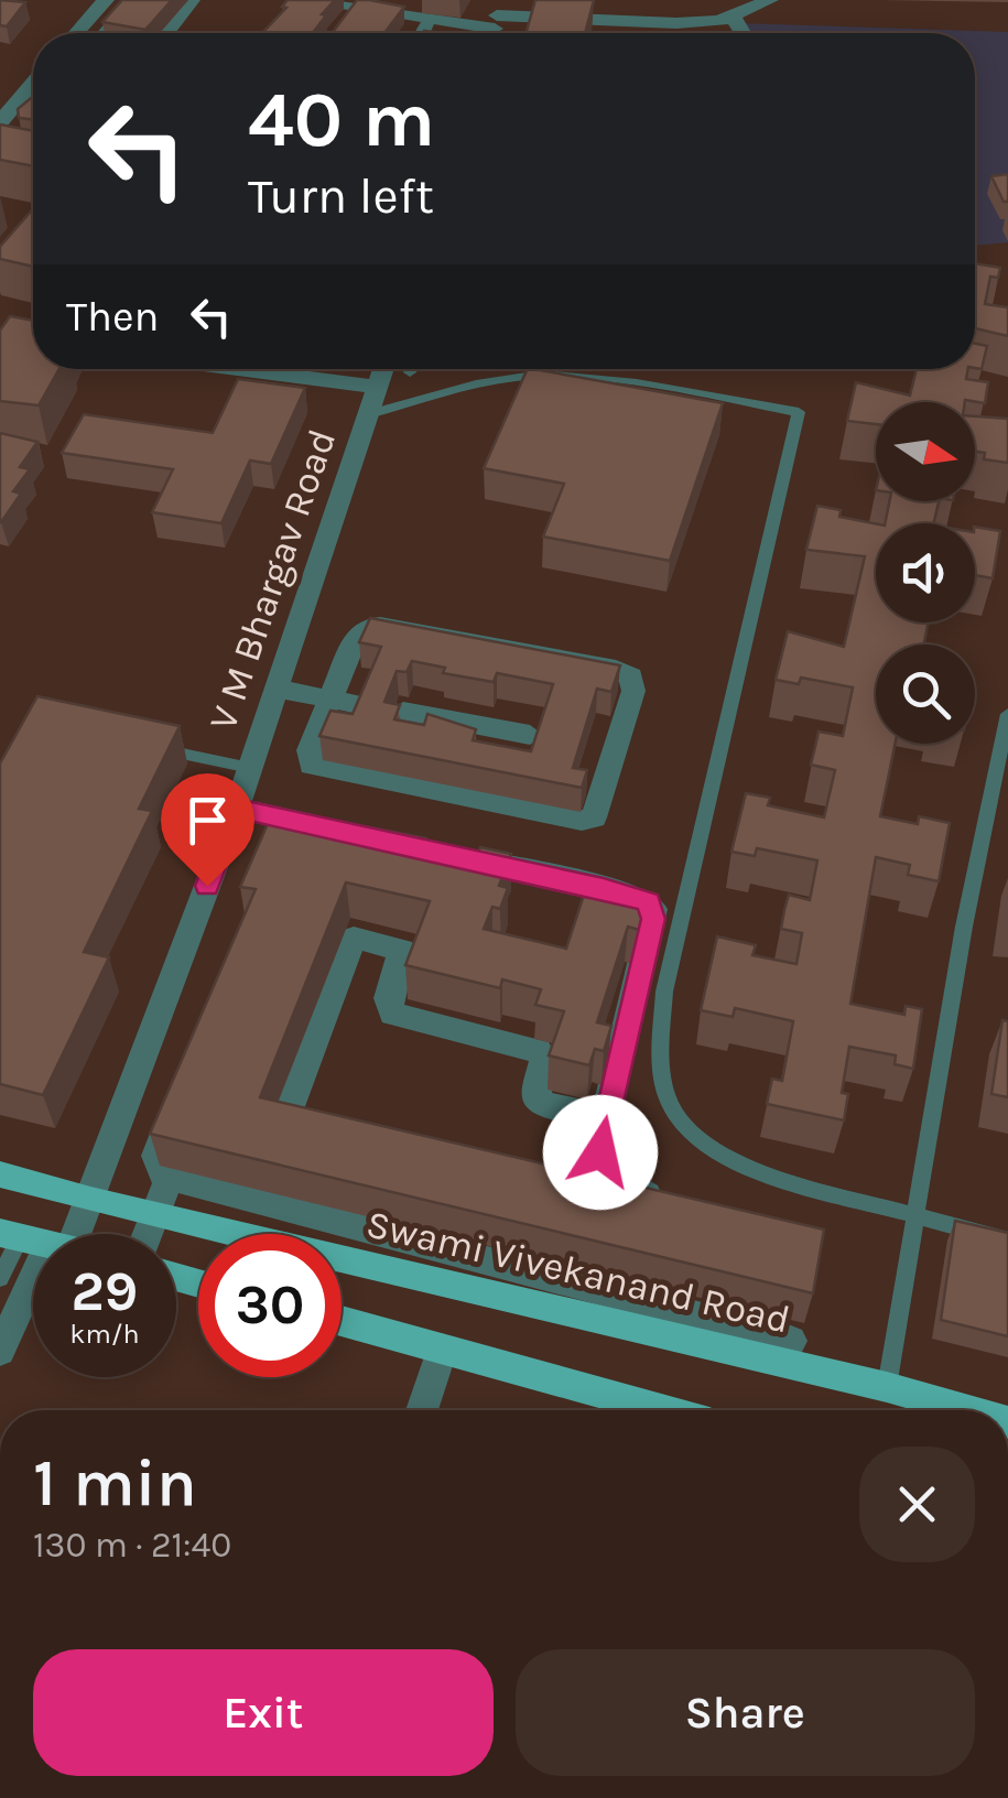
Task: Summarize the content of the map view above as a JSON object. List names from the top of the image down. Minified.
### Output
{"streets":{"main road":["Swami Vivekanand Road"],"street":["V M Bhargav Road"]},"crossings":[["V M Bhargav Road","Swami Vivekanand Road"]],"north":"right","page":{"turn":["40 m","Turn left"],"then":"Then","speed":"29 km/h","limit":"30","heading":["1 min","130 m · 21:40"],"buttons":["Exit","Share"]}}
